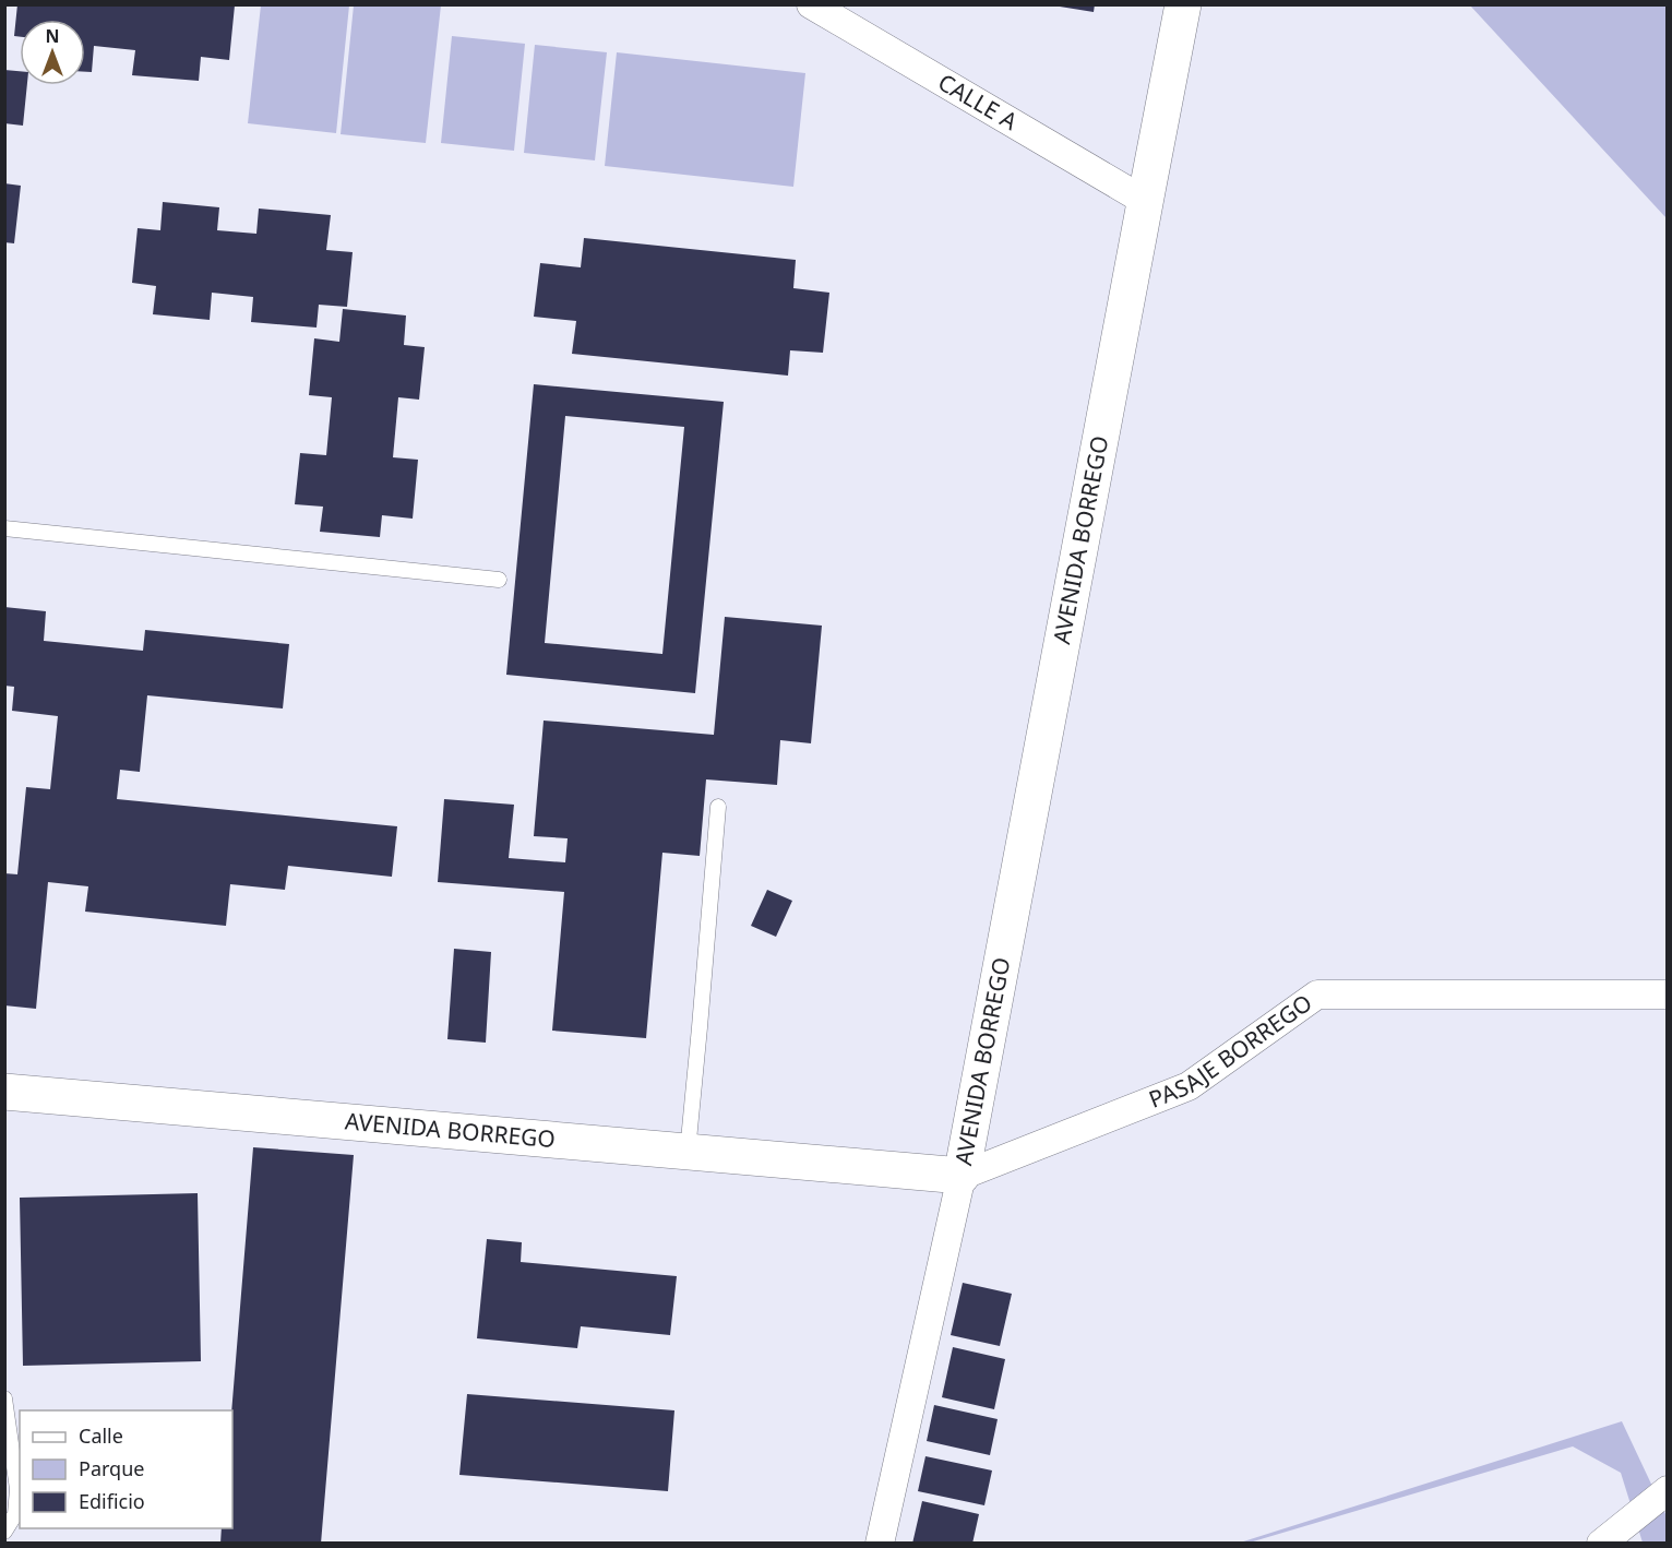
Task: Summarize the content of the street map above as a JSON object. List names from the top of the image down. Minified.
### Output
{"streets":{"street":["CALLE A","AVENIDA BORREGO","PASAJE BORREGO"]},"crossings":[["CALLE A","AVENIDA BORREGO"],["AVENIDA BORREGO","PASAJE BORREGO"]],"legend":["Calle","Parque","Edificio"],"north":"top"}
